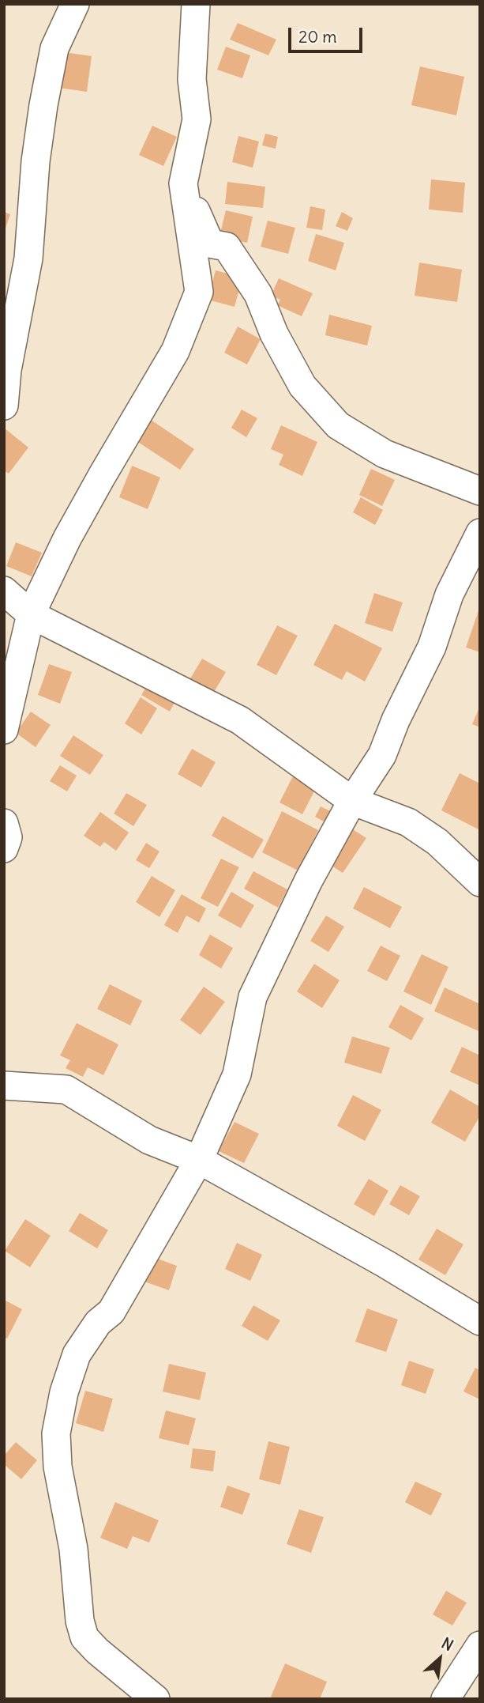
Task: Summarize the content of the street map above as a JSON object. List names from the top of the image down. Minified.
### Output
{"scale_bar":"20 m","north":"top right"}
